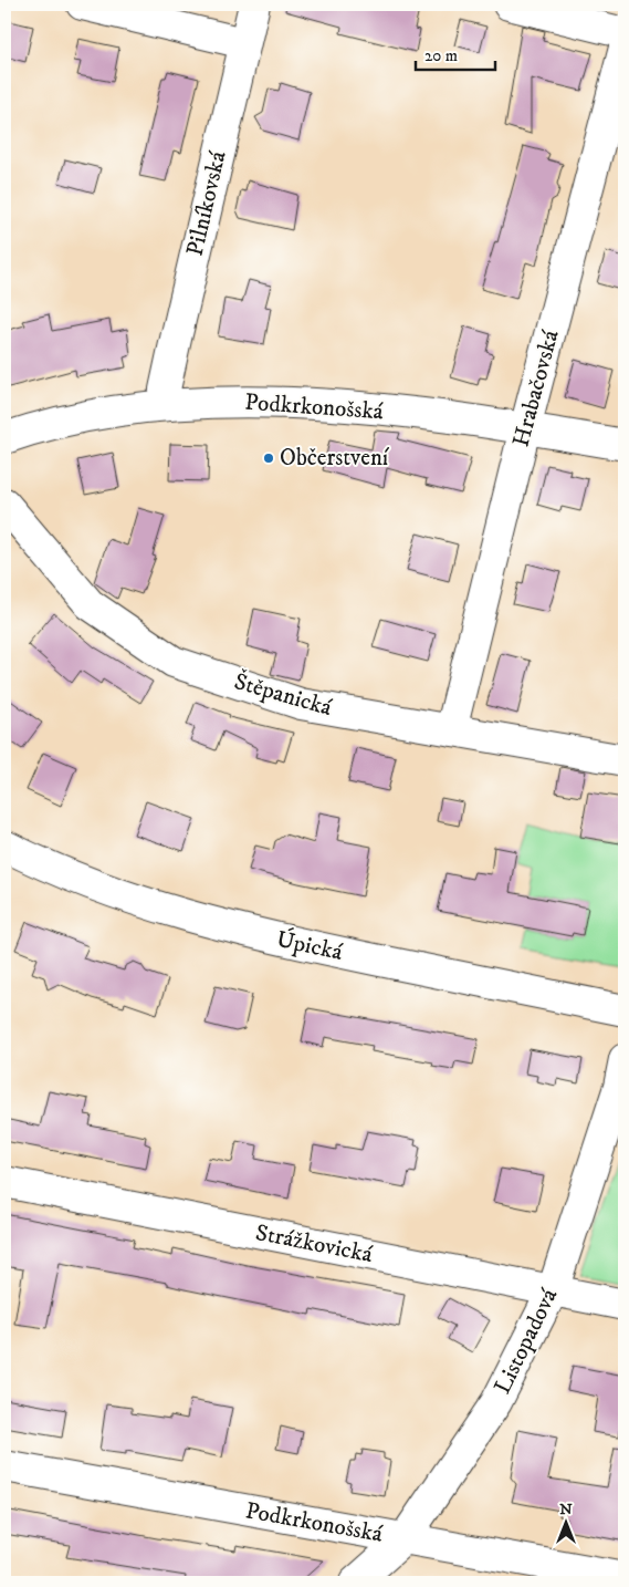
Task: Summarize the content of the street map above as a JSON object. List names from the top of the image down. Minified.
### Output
{"streets":{"street":["Pilníkovská","Hrabačovská","Podkrkonošská","Štěpanická","Úpická","Strážkovická","Listopadová"]},"crossings":[["Pilníkovská","Podkrkonošská"],["Hrabačovská","Podkrkonošská"],["Hrabačovská","Štěpanická"],["Podkrkonošská","Listopadová"],["Strážkovická","Listopadová"]],"places":["Občerstvení"],"scale_bar":"20 m","north":"top"}
